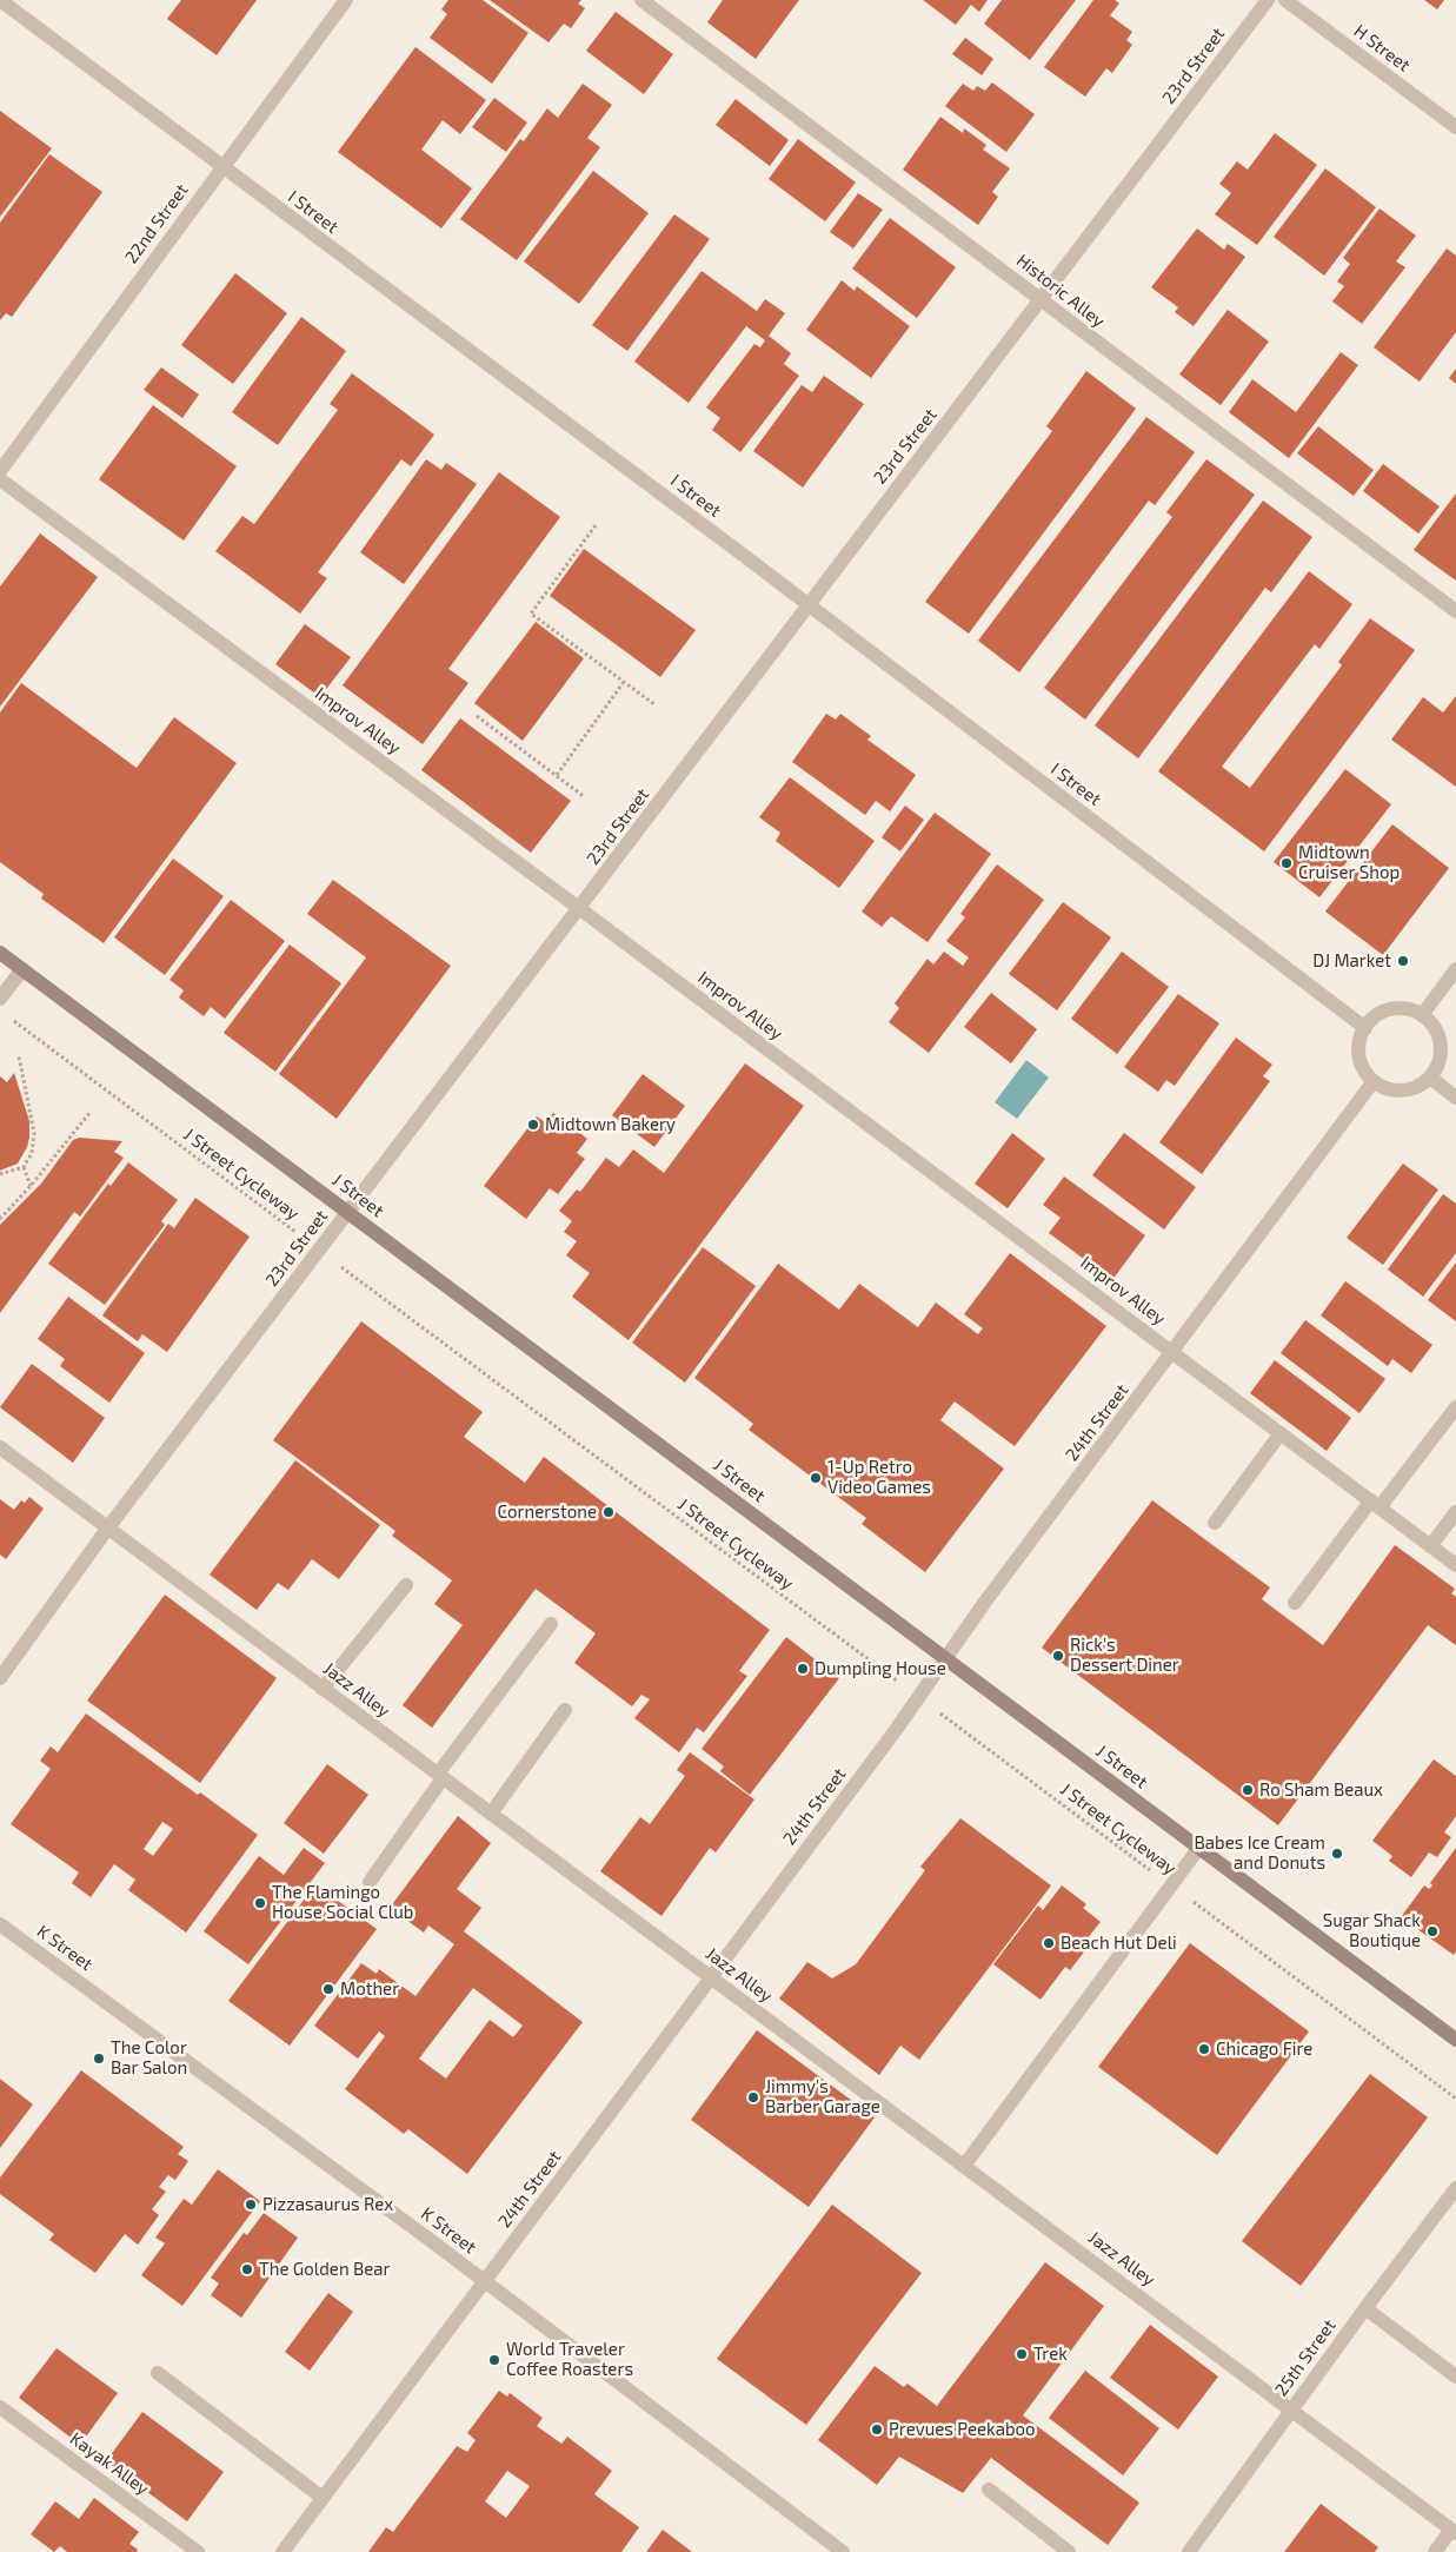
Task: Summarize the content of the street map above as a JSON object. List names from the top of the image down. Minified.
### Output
{"streets":{"main road":["J Street"],"street":["H Street","23rd Street","I Street","22nd Street","Historic Alley","Improv Alley","24th Street","Jazz Alley","K Street","25th Street","Kayak Alley"],"path":["J Street Cycleway"]},"crossings":[["23rd Street","I Street"],["23rd Street","Historic Alley"],["23rd Street","Improv Alley"],["23rd Street","J Street Cycleway"],["23rd Street","J Street"],["23rd Street","Jazz Alley"],["I Street","22nd Street"],["I Street","24th Street"],["Improv Alley","24th Street"],["J Street Cycleway","24th Street"],["J Street","24th Street"],["24th Street","Jazz Alley"],["24th Street","K Street"],["Jazz Alley","25th Street"]],"places":["Midtown Cruiser Shop","DJ Market","Midtown Bakery","1-Up Retro Video Games","Cornerstone","Rick's Dessert Diner","Dumpling House","Ro Sham Beaux","Babes Ice Cream and Donuts","The Flamingo House Social Club","Sugar Shack Boutique","Beach Hut Deli","Mother","Chicago Fire","The Color Bar Salon","Jimmy's Barber Garage","Pizzasaurus Rex","The Golden Bear","Trek","World Traveler Coffee Roasters","Prevues Peekaboo"]}
